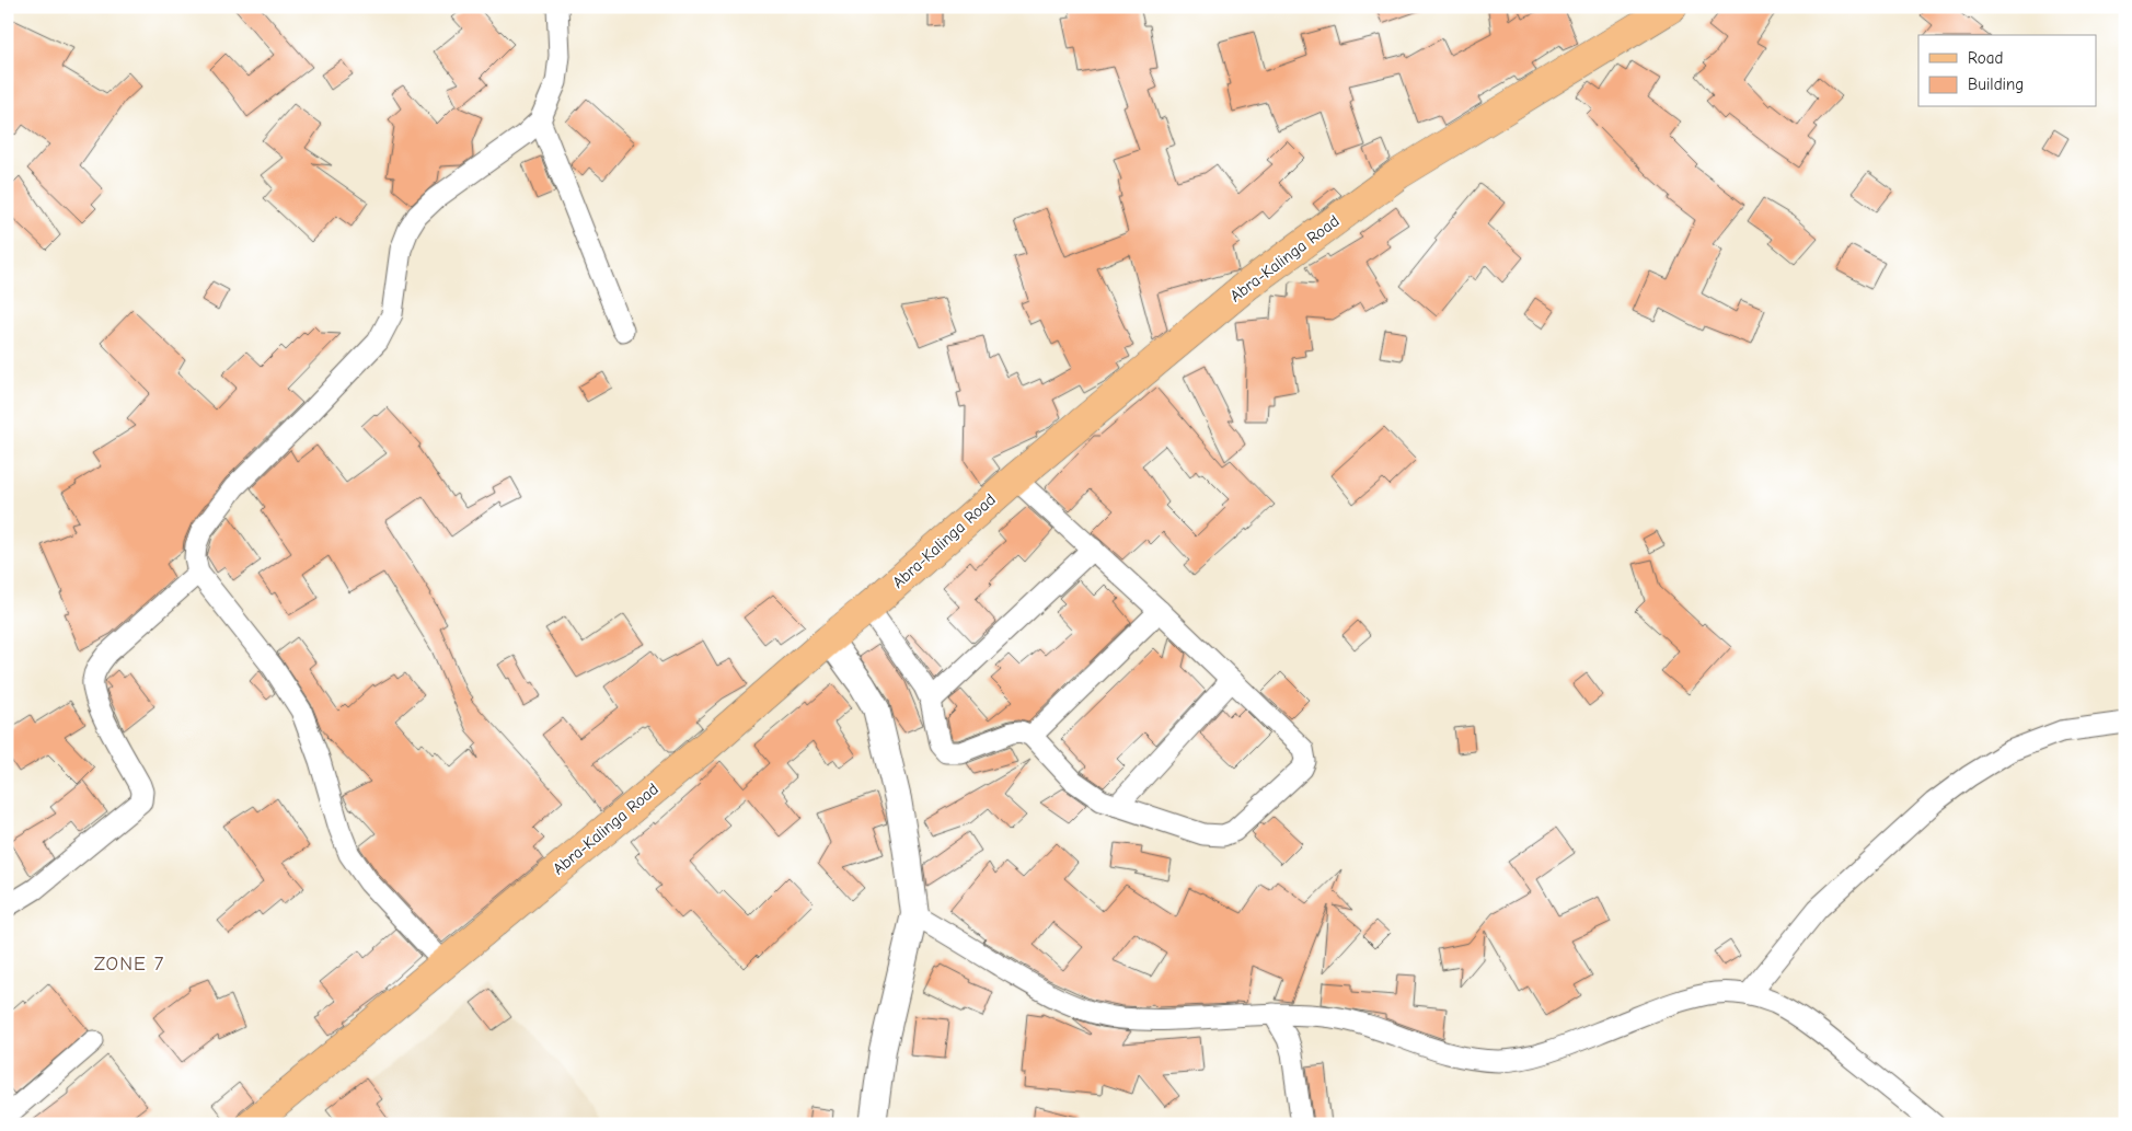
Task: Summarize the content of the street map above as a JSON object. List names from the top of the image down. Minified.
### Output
{"streets":{"main road":["Abra-Kalinga Road"]},"districts":["ZONE 7"],"legend":["Road","Building"]}
